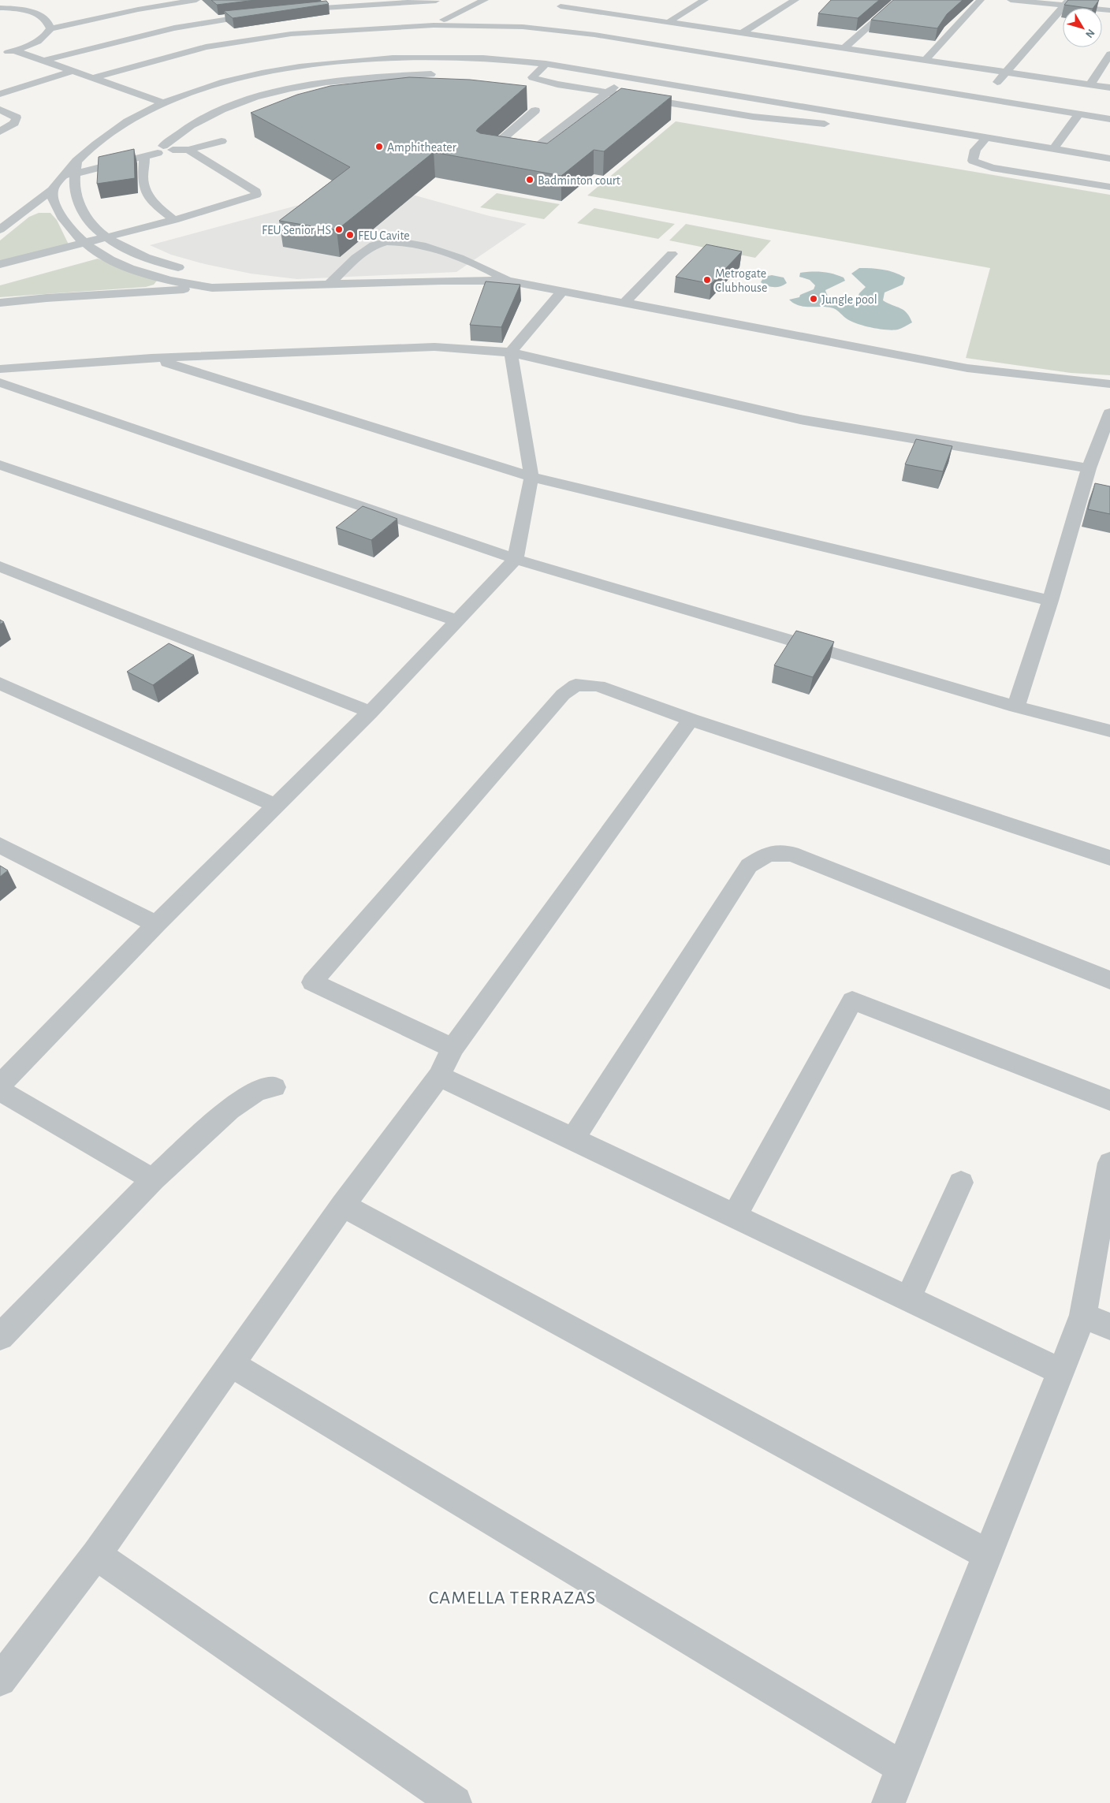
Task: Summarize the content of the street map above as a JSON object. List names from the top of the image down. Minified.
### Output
{"districts":["CAMELLA TERRAZAS"],"places":["Amphitheater","Badminton court","FEU Senior HS","FEU Cavite","Metrogate Clubhouse","Jungle pool"],"north":"bottom right"}
